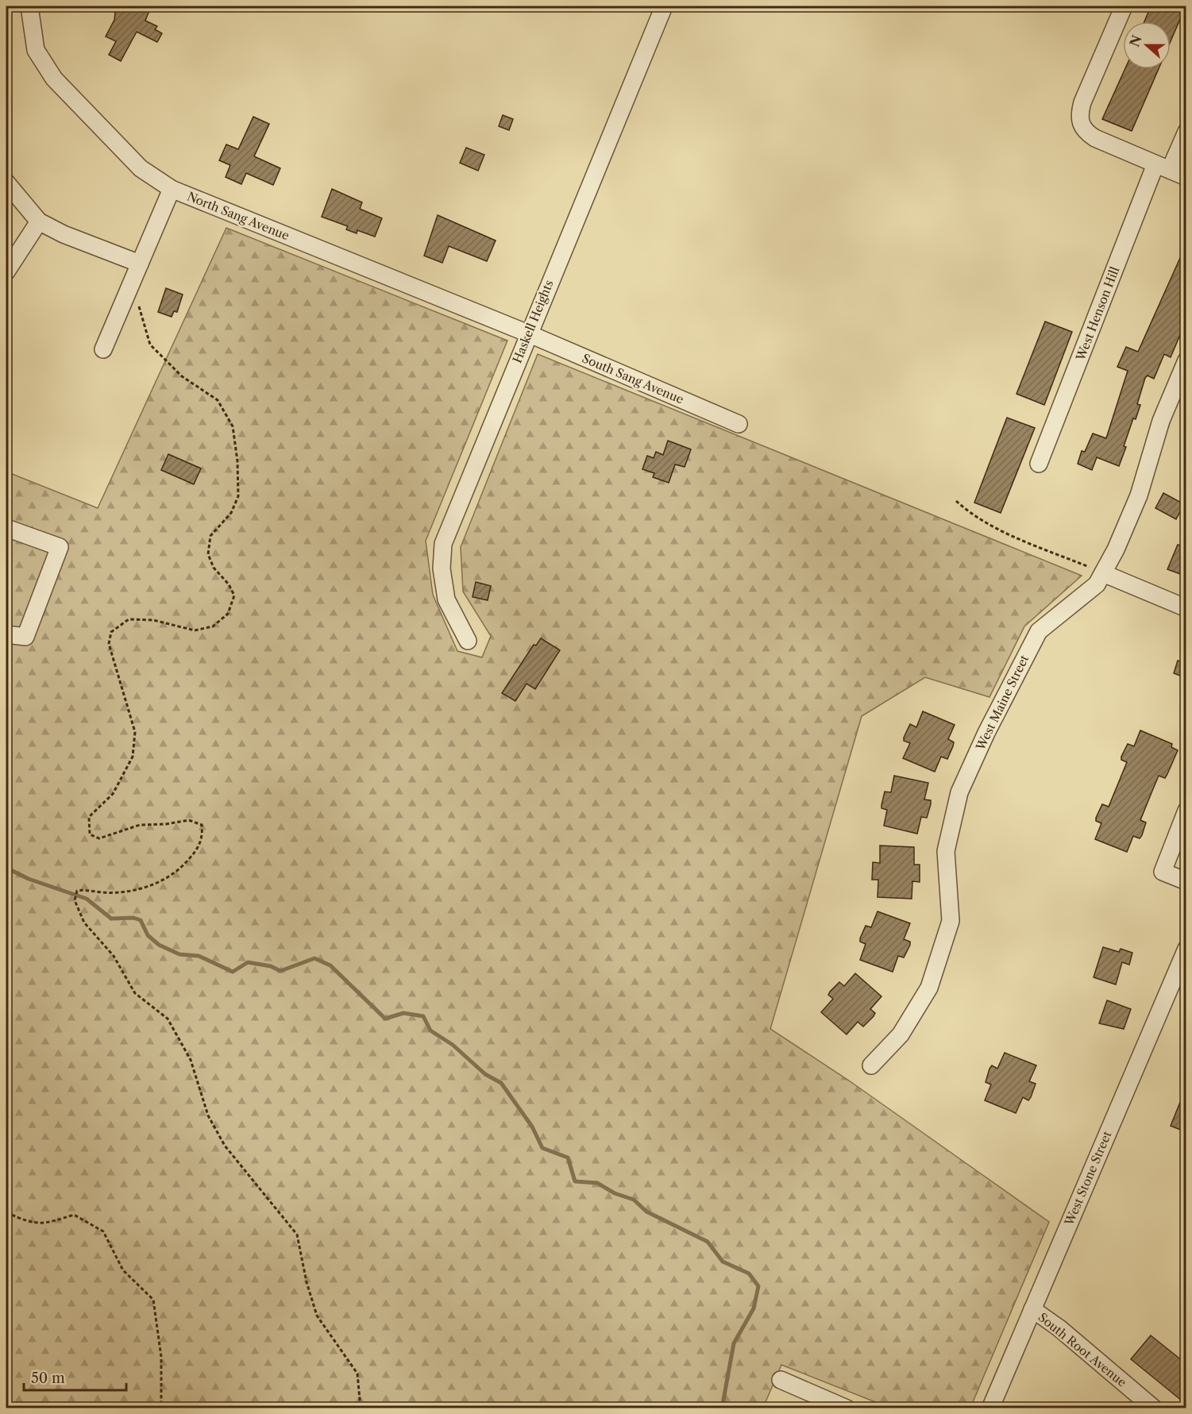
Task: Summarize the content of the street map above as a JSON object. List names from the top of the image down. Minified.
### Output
{"streets":{"street":["North Sang Avenue","West Henson Hill","Haskell Heights","South Sang Avenue","West Maine Street","West Stone Street","South Root Avenue"]},"crossings":[["North Sang Avenue","Haskell Heights"],["North Sang Avenue","South Sang Avenue"],["Haskell Heights","South Sang Avenue"],["West Stone Street","South Root Avenue"]],"scale_bar":"50 m","north":"left"}
